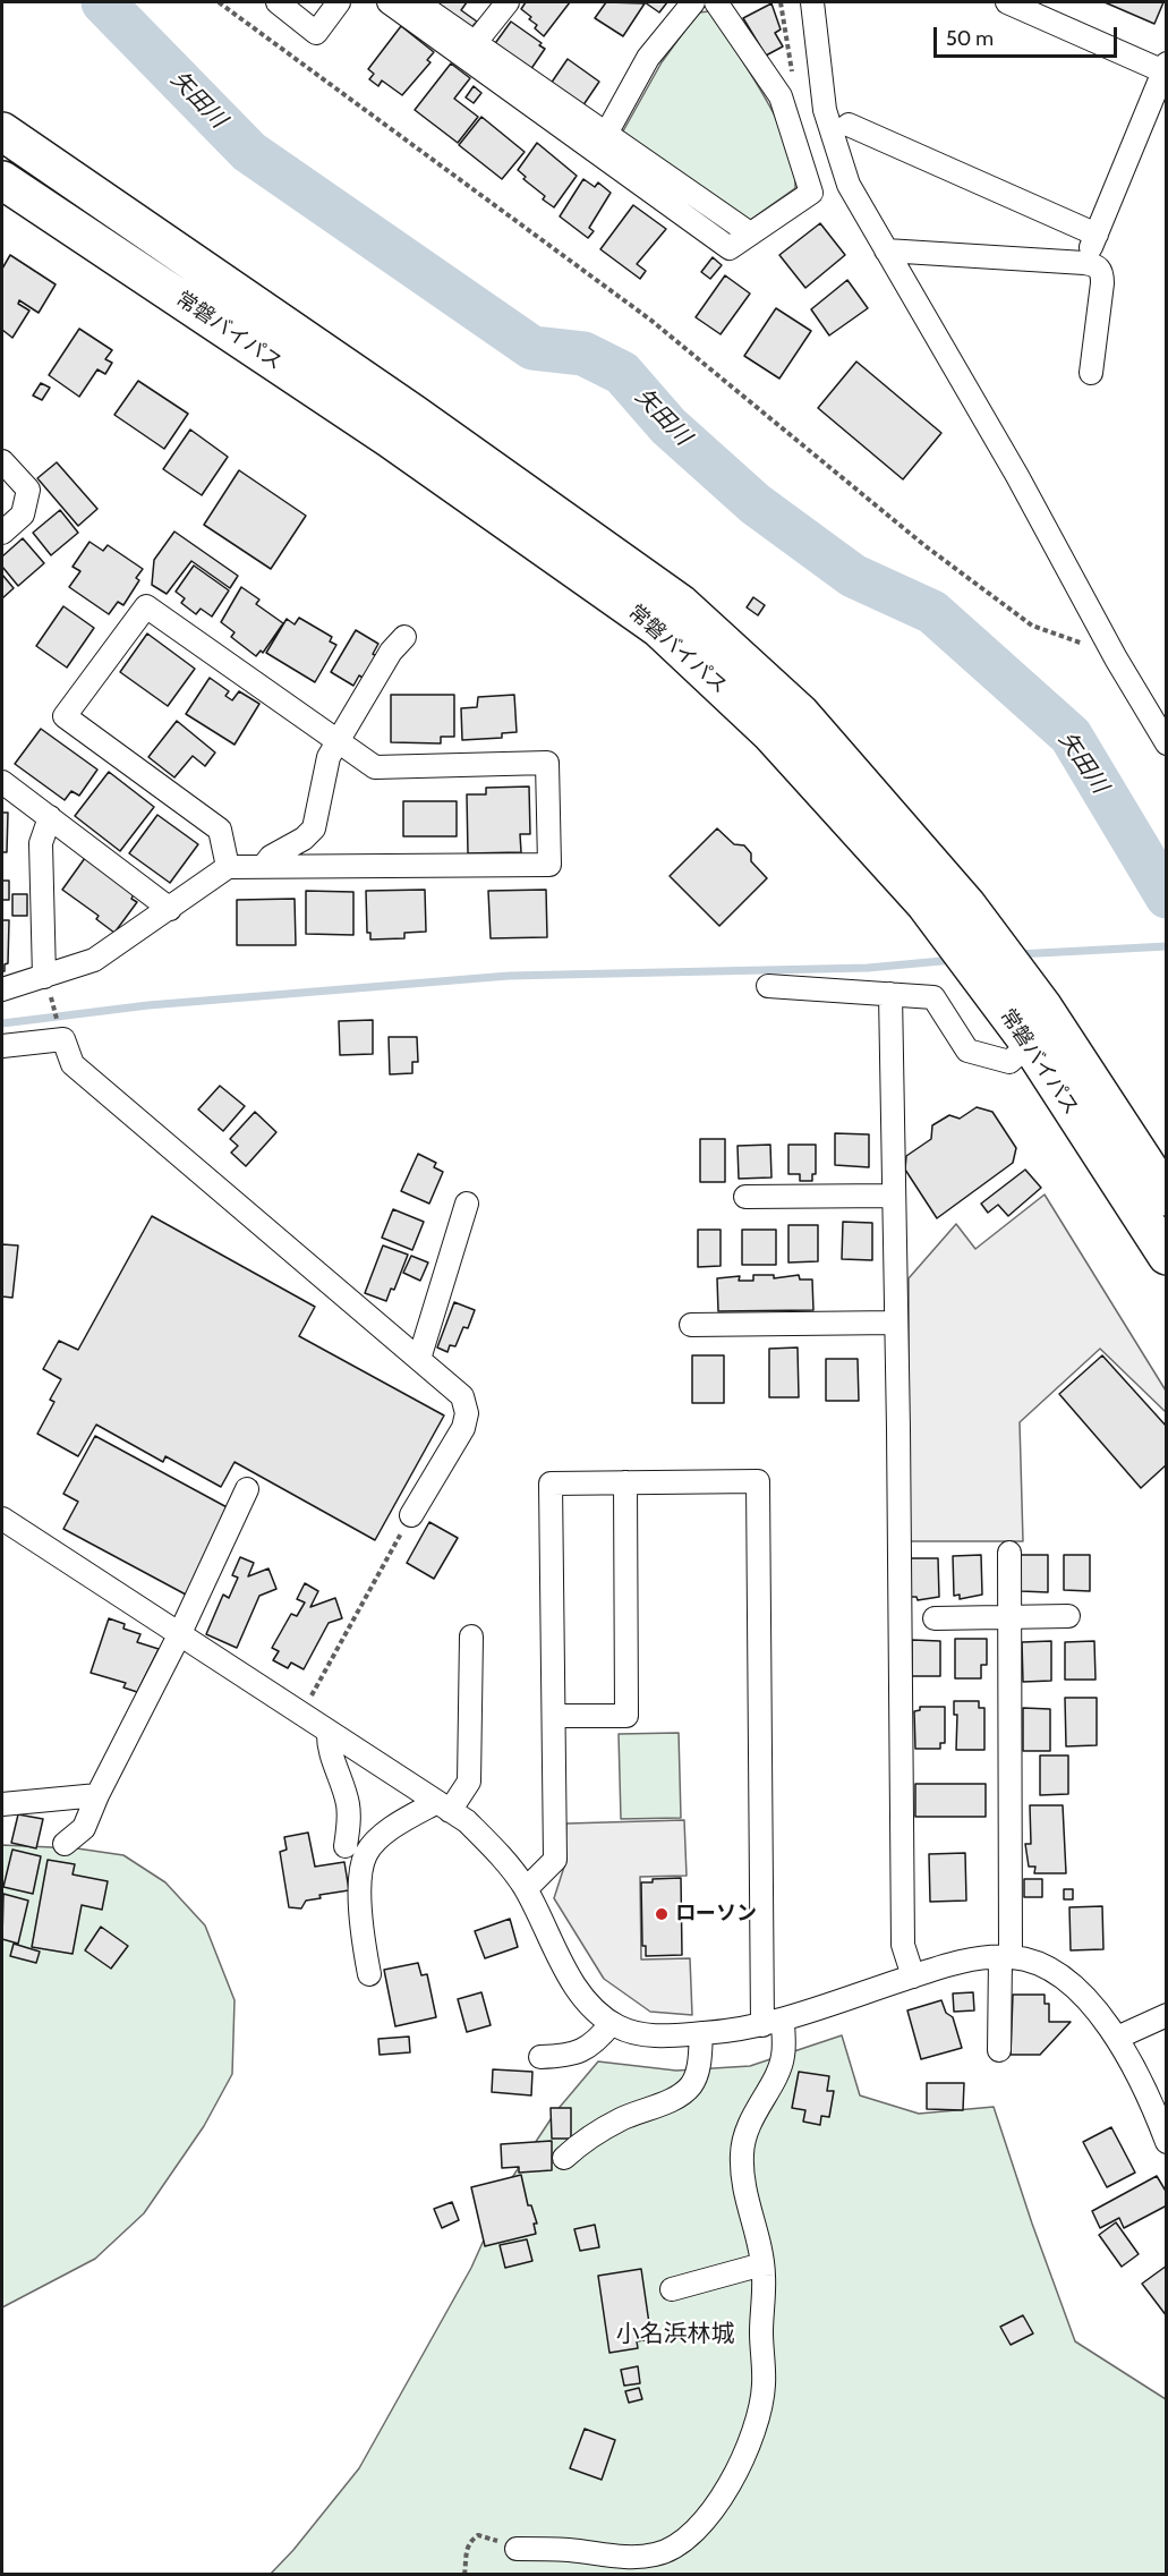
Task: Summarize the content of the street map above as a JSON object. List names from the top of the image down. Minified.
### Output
{"streets":{"highway":["常磐バイパス"]},"districts":["小名浜林城"],"water":["矢田川"],"places":["ローソン"],"scale_bar":"50 m"}
